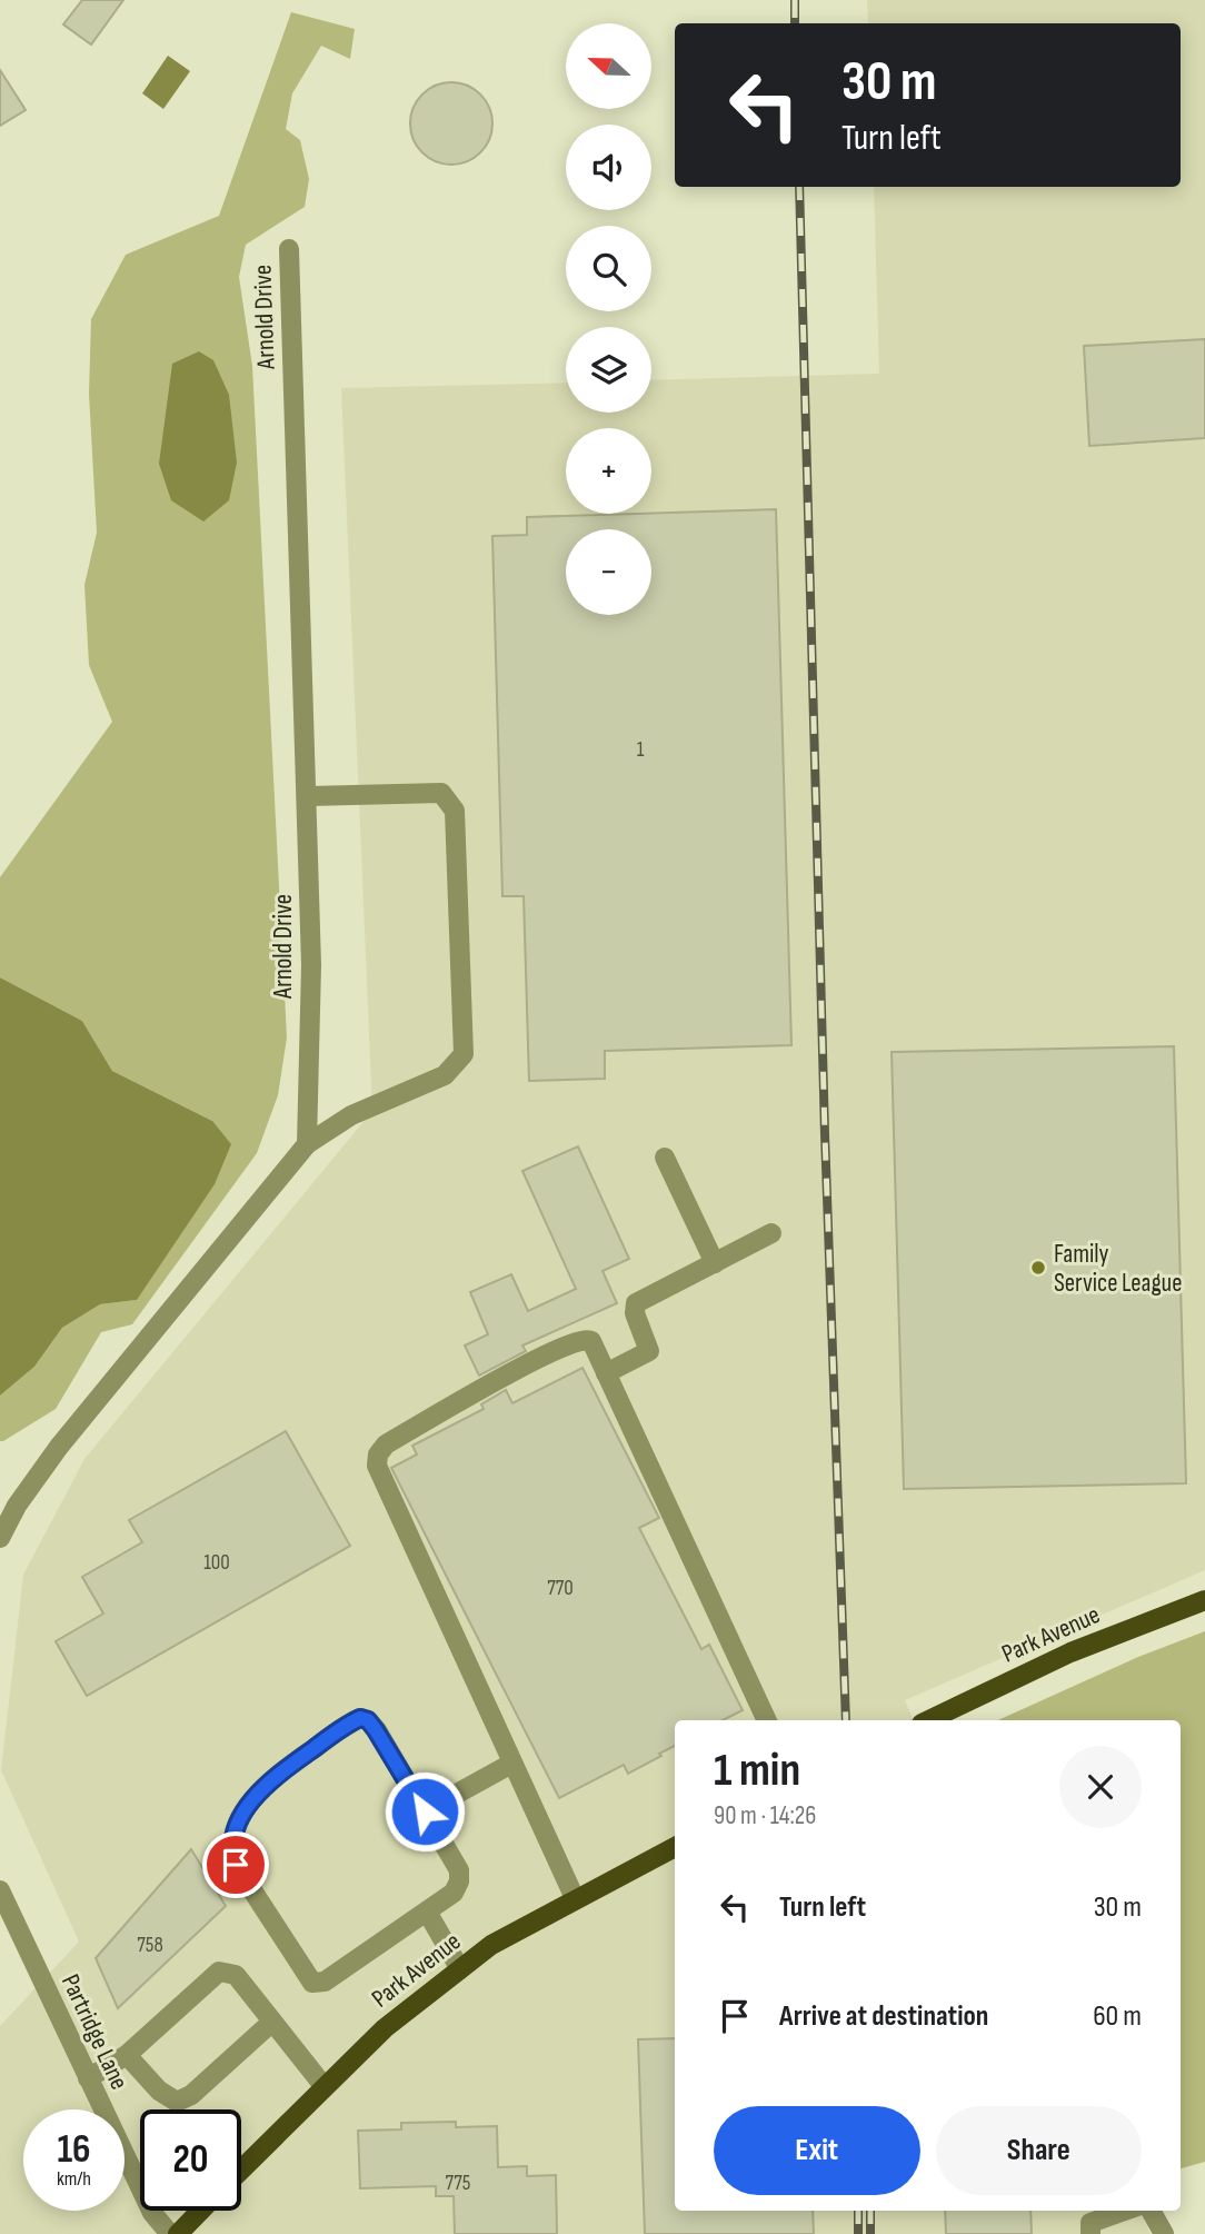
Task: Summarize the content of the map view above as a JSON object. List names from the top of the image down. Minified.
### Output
{"streets":{"main road":["Park Avenue"],"street":["Arnold Drive","Partridge Lane"]},"places":["Family Service League"],"house_numbers":["1","100","770","758","775"],"north":"left","page":{"map_buttons":["+","−"],"turn":["30 m","Turn left"],"heading":["1 min","90 m · 14:26"],"list":[{"name":"Turn left","value":"30 m"},{"name":"Arrive at destination","value":"60 m"}],"buttons":["Exit","Share"],"speed":"16 km/h","limit":"20"}}
